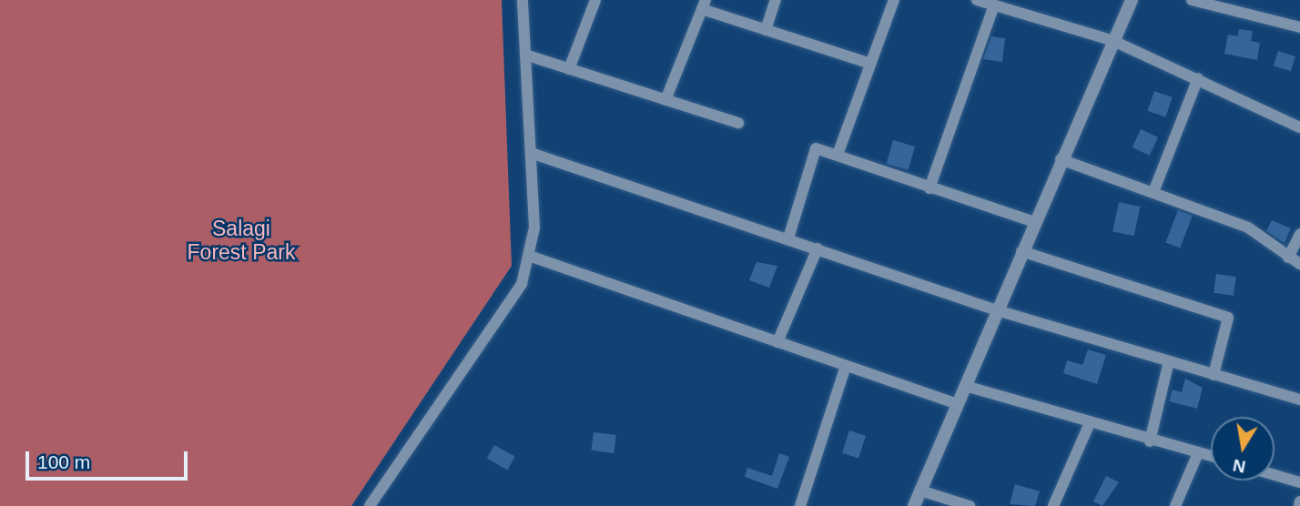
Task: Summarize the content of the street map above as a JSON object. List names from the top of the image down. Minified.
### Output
{"parks":["Salagi Forest Park"],"scale_bar":"100 m","north":"bottom"}
